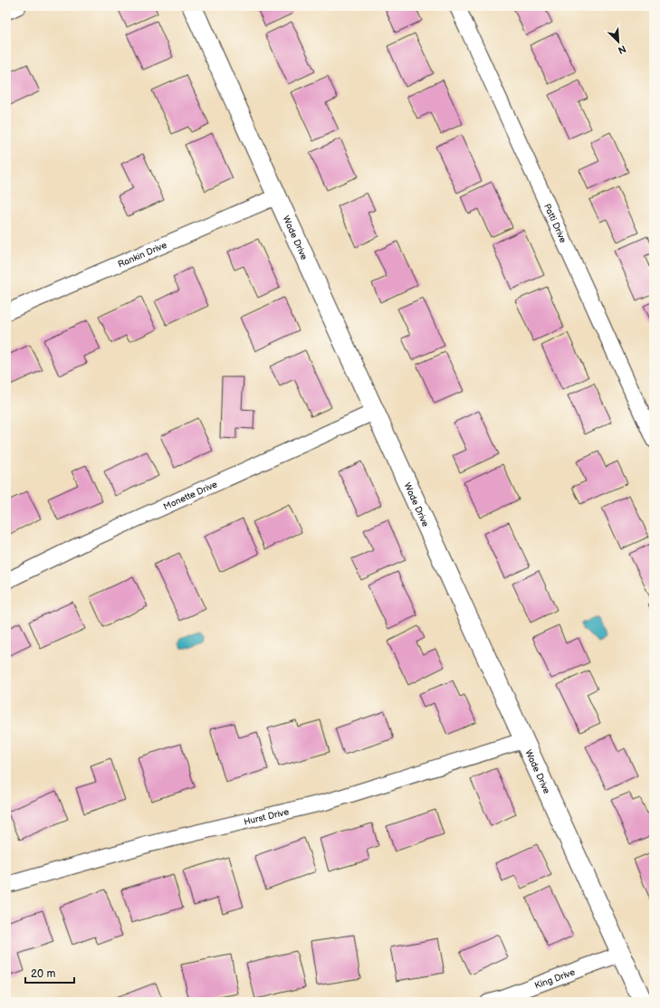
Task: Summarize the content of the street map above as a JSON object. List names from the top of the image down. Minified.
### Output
{"streets":{"street":["Patti Drive","Wade Drive","Rankin Drive","Monette Drive","Hurst Drive","King Drive"]},"crossings":[["Wade Drive","Rankin Drive"],["Wade Drive","Monette Drive"],["Wade Drive","Hurst Drive"],["Wade Drive","King Drive"]],"scale_bar":"20 m","north":"bottom right"}
